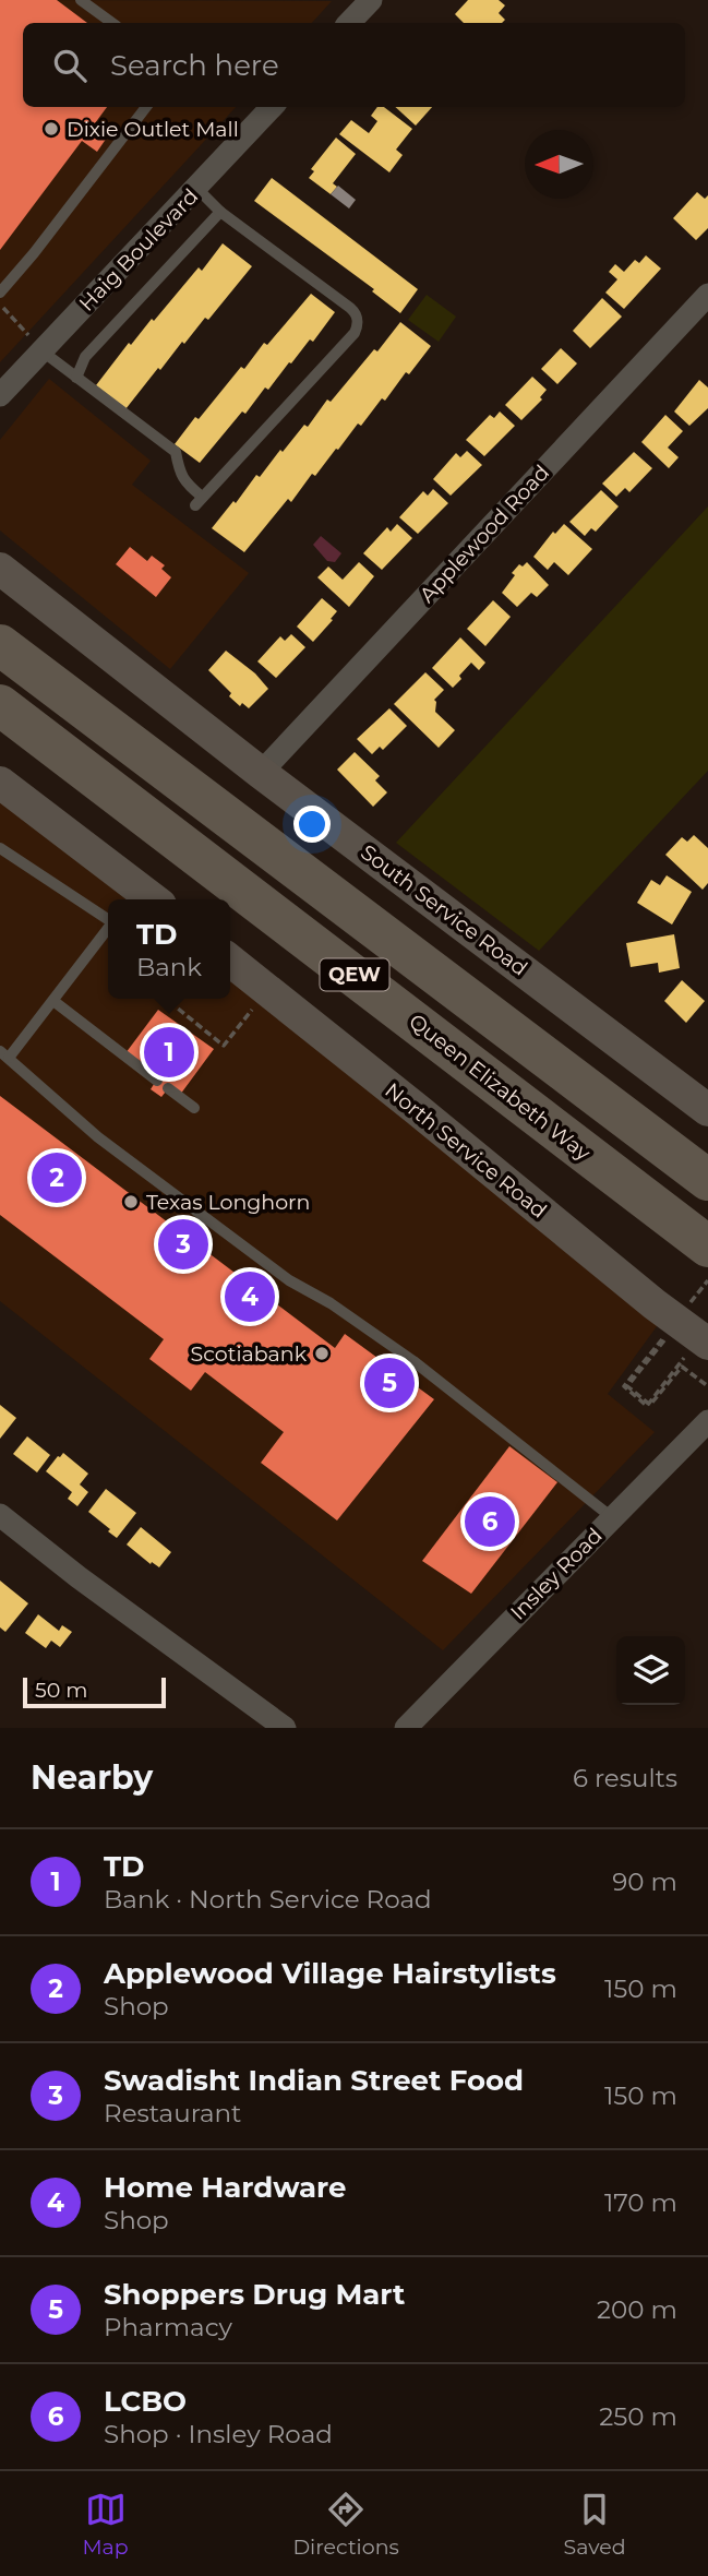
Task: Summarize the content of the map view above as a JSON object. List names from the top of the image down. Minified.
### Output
{"streets":{"highway":["QEW","Queen Elizabeth Way"],"main road":["South Service Road","North Service Road"],"street":["Haig Boulevard","Applewood Road","Insley Road"]},"crossings":[["Applewood Road","South Service Road"]],"places":["Dixie Outlet Mall","Texas Longhorn","Scotiabank"],"scale_bar":"50 m","north":"left","page":{"search":"Search here","popup":["TD","Bank"],"pins":["1","2","3","4","5","6"],"scale":"50 m","heading":["Nearby","6 results"],"list":[{"mark":"1","name":"TD","note":"Bank · North Service Road","value":"90 m"},{"mark":"2","name":"Applewood Village Hairstylists","note":"Shop","value":"150 m"},{"mark":"3","name":"Swadisht Indian Street Food","note":"Restaurant","value":"150 m"},{"mark":"4","name":"Home Hardware","note":"Shop","value":"170 m"},{"mark":"5","name":"Shoppers Drug Mart","note":"Pharmacy","value":"200 m"},{"mark":"6","name":"LCBO","note":"Shop · Insley Road","value":"250 m"}],"nav":["Map","Directions","Saved"]}}
